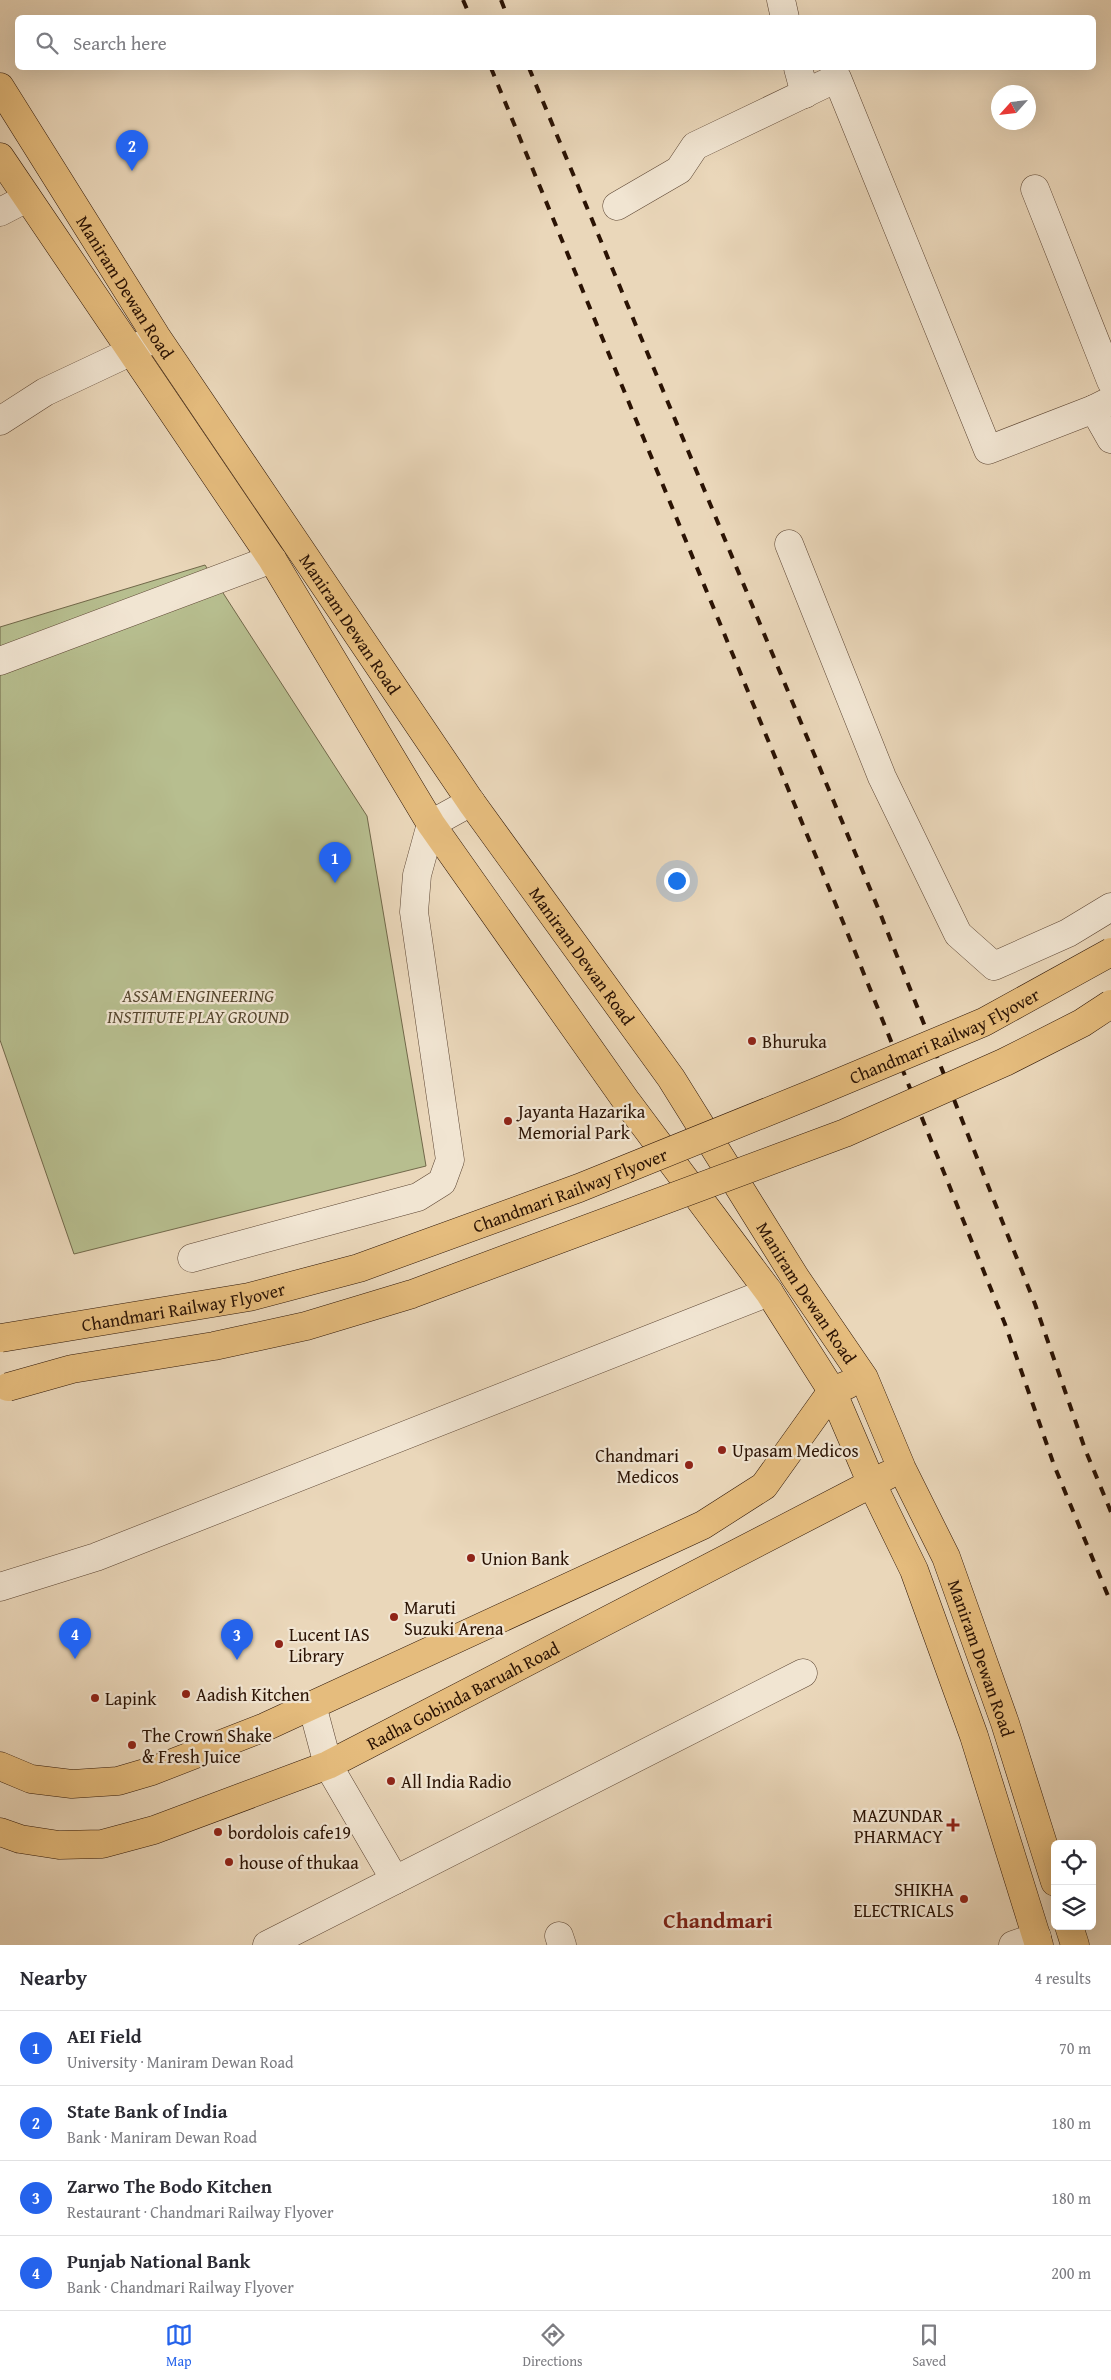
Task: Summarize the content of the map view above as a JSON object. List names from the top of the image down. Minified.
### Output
{"streets":{"main road":["Maniram Dewan Road","Chandmari Railway Flyover","Radha Gobinda Baruah Road"]},"crossings":[["Maniram Dewan Road","Radha Gobinda Baruah Road"]],"districts":["Chandmari"],"parks":["ASSAM ENGINEERING INSTITUTE PLAY GROUND"],"places":{"other":["Bhuruka","Jayanta Hazarika Memorial Park","Upasam Medicos","Chandmari Medicos","Union Bank","Maruti Suzuki Arena","Lucent IAS Library","Aadish Kitchen","Lapink","The Crown Shake & Fresh Juice","All India Radio","bordolois cafe19","house of thukaa","SHIKHA ELECTRICALS"],"health":["MAZUNDAR PHARMACY"]},"north":"bottom left","page":{"search":"Search here","pins":["2","1","4","3"],"heading":["Nearby","4 results"],"list":[{"mark":"1","name":"AEI Field","note":"University · Maniram Dewan Road","value":"70 m"},{"mark":"2","name":"State Bank of India","note":"Bank · Maniram Dewan Road","value":"180 m"},{"mark":"3","name":"Zarwo The Bodo Kitchen","note":"Restaurant · Chandmari Railway Flyover","value":"180 m"},{"mark":"4","name":"Punjab National Bank","note":"Bank · Chandmari Railway Flyover","value":"200 m"}],"nav":["Map","Directions","Saved"]}}
